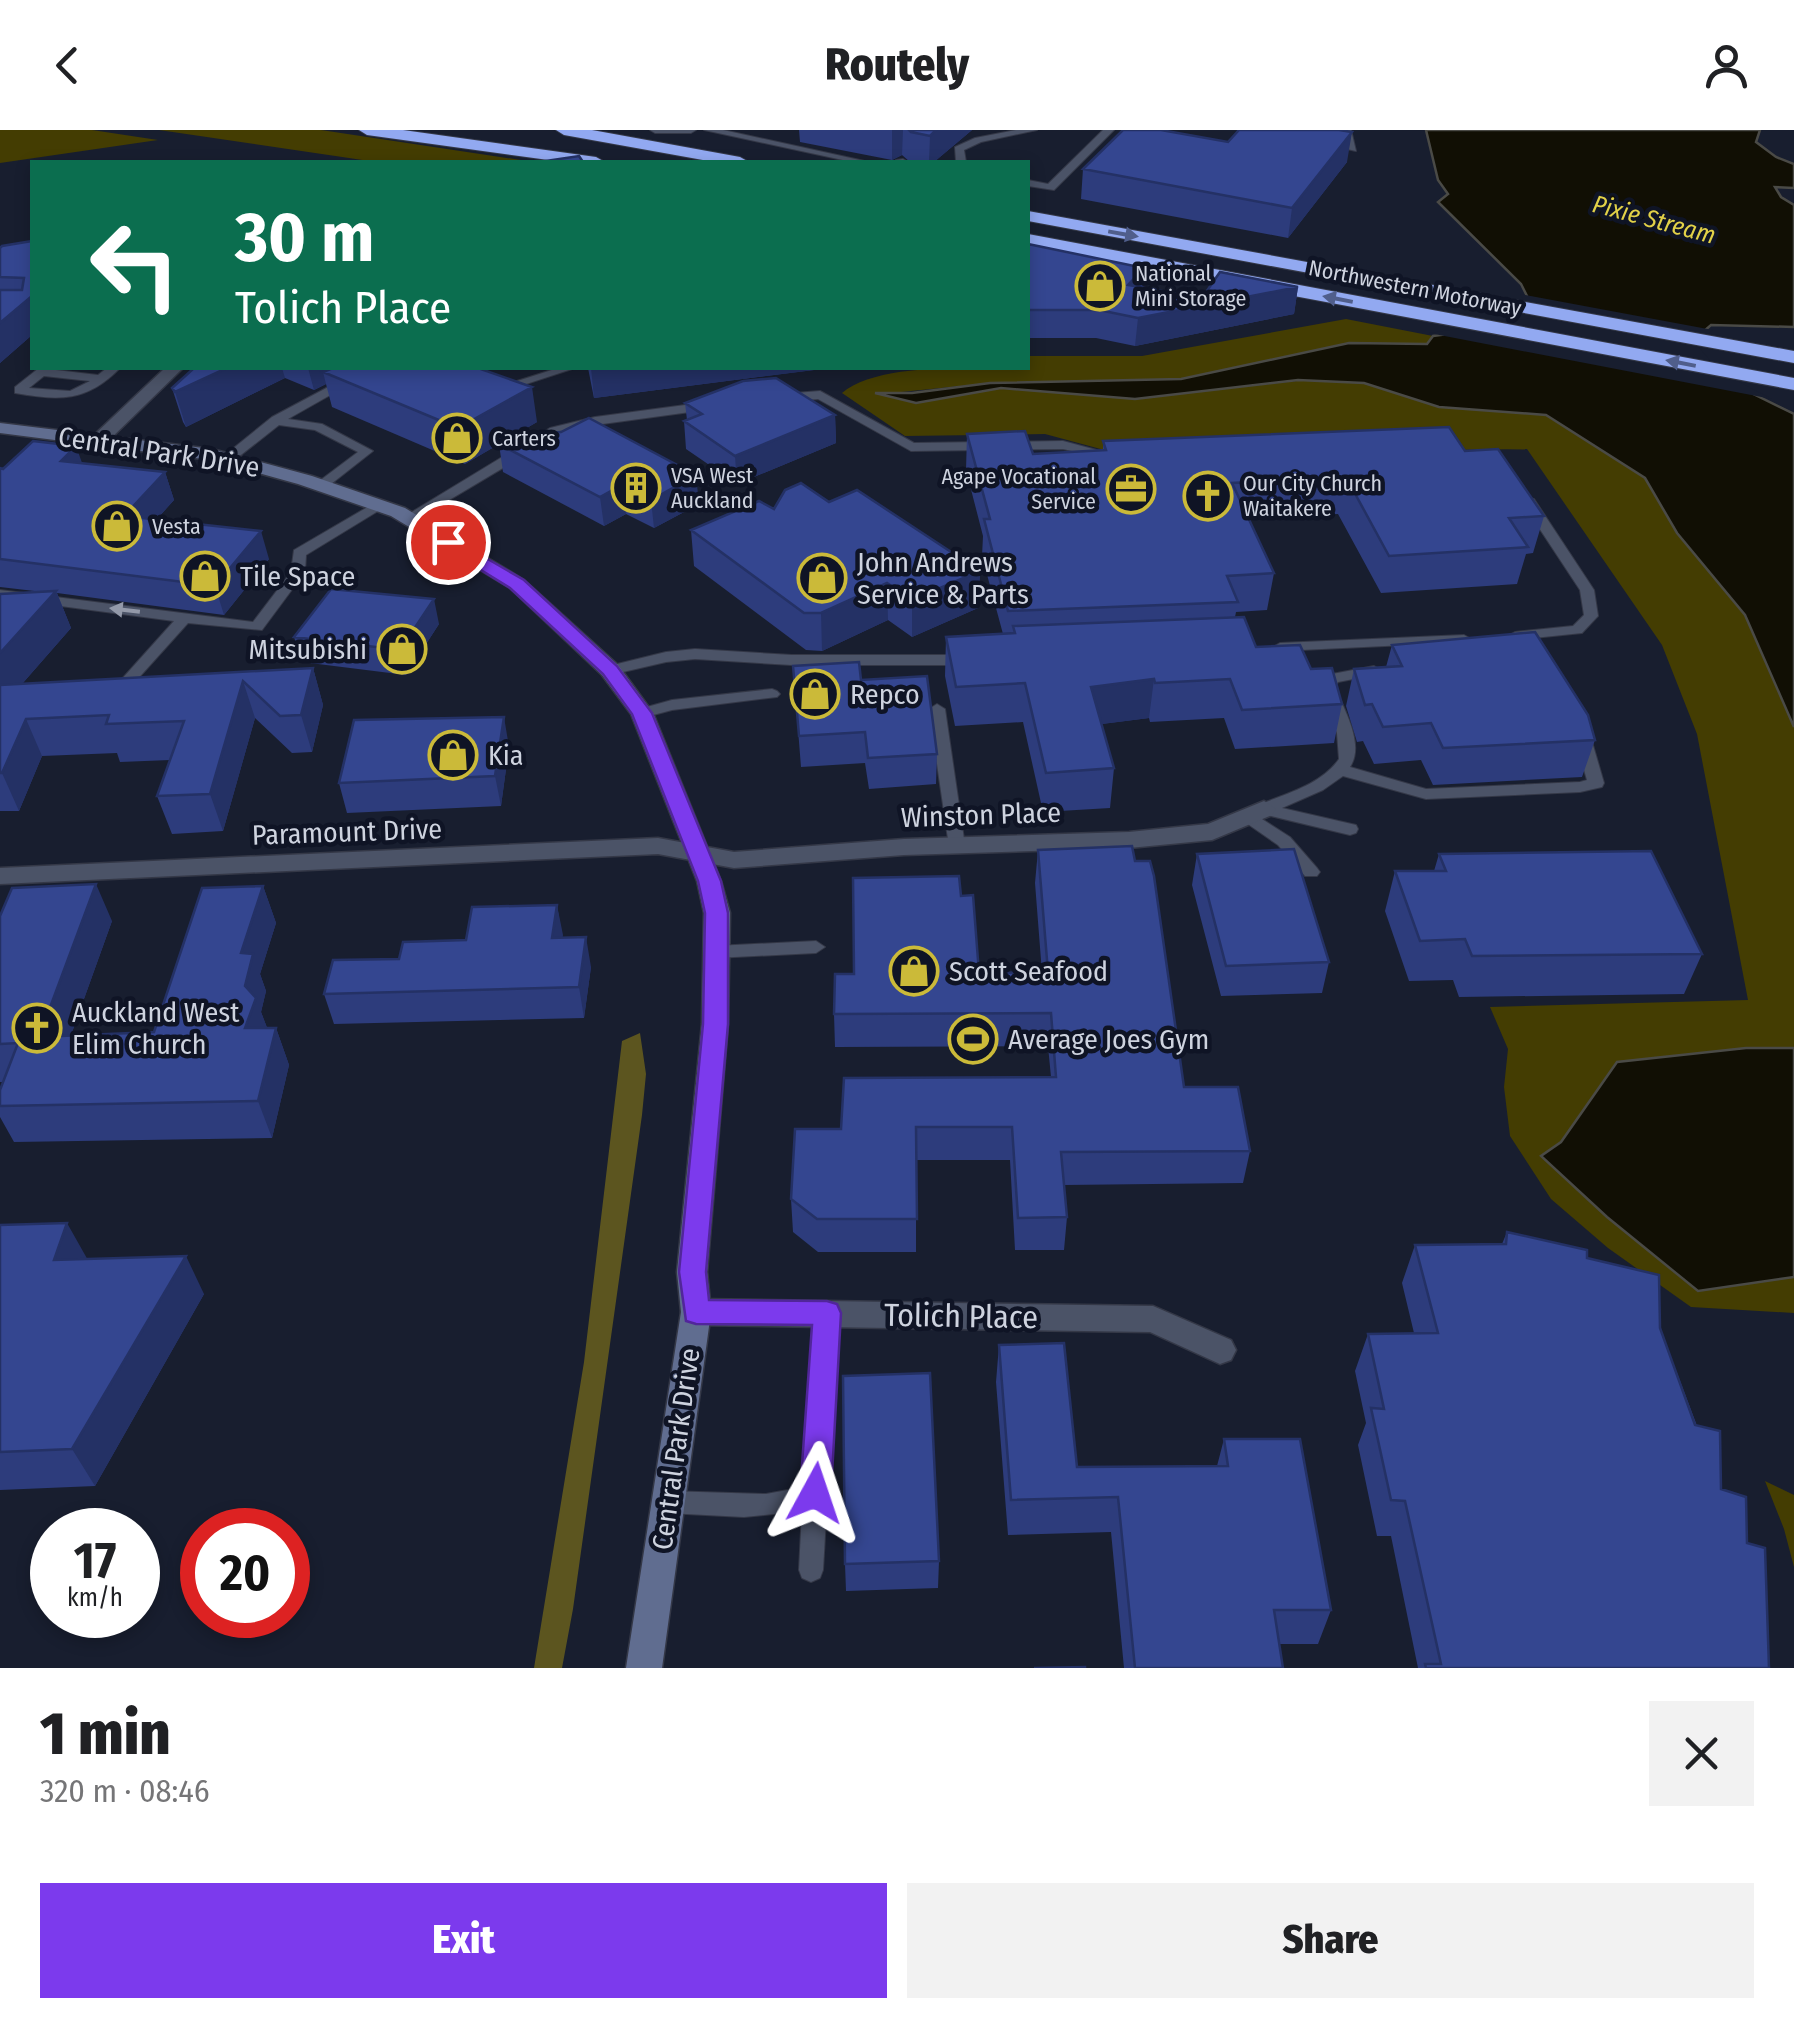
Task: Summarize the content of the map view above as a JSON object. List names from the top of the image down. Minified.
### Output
{"streets":{"highway":["Northwestern Motorway"],"main road":["Central Park Drive"],"street":["Winston Place","Paramount Drive","Tolich Place"]},"crossings":[["Central Park Drive","Winston Place"],["Central Park Drive","Paramount Drive"],["Central Park Drive","Tolich Place"],["Winston Place","Paramount Drive"]],"water":["Pixie Stream"],"places":{"shop":["National Mini Storage","Carters","Vesta","Tile Space","John Andrews Service & Parts","Mitsubishi","Repco","Kia","Scott Seafood"],"building":["VSA West Auckland"],"office":["Agape Vocational Service"],"church":["Our City Church Waitakere","Auckland West Elim Church"],"sports":["Average Joes Gym"]},"page":{"header":"Routely","turn":["30 m","Tolich Place"],"speed":"17 km/h","limit":"20","heading":["1 min","320 m · 08:46"],"buttons":["Exit","Share"]}}
